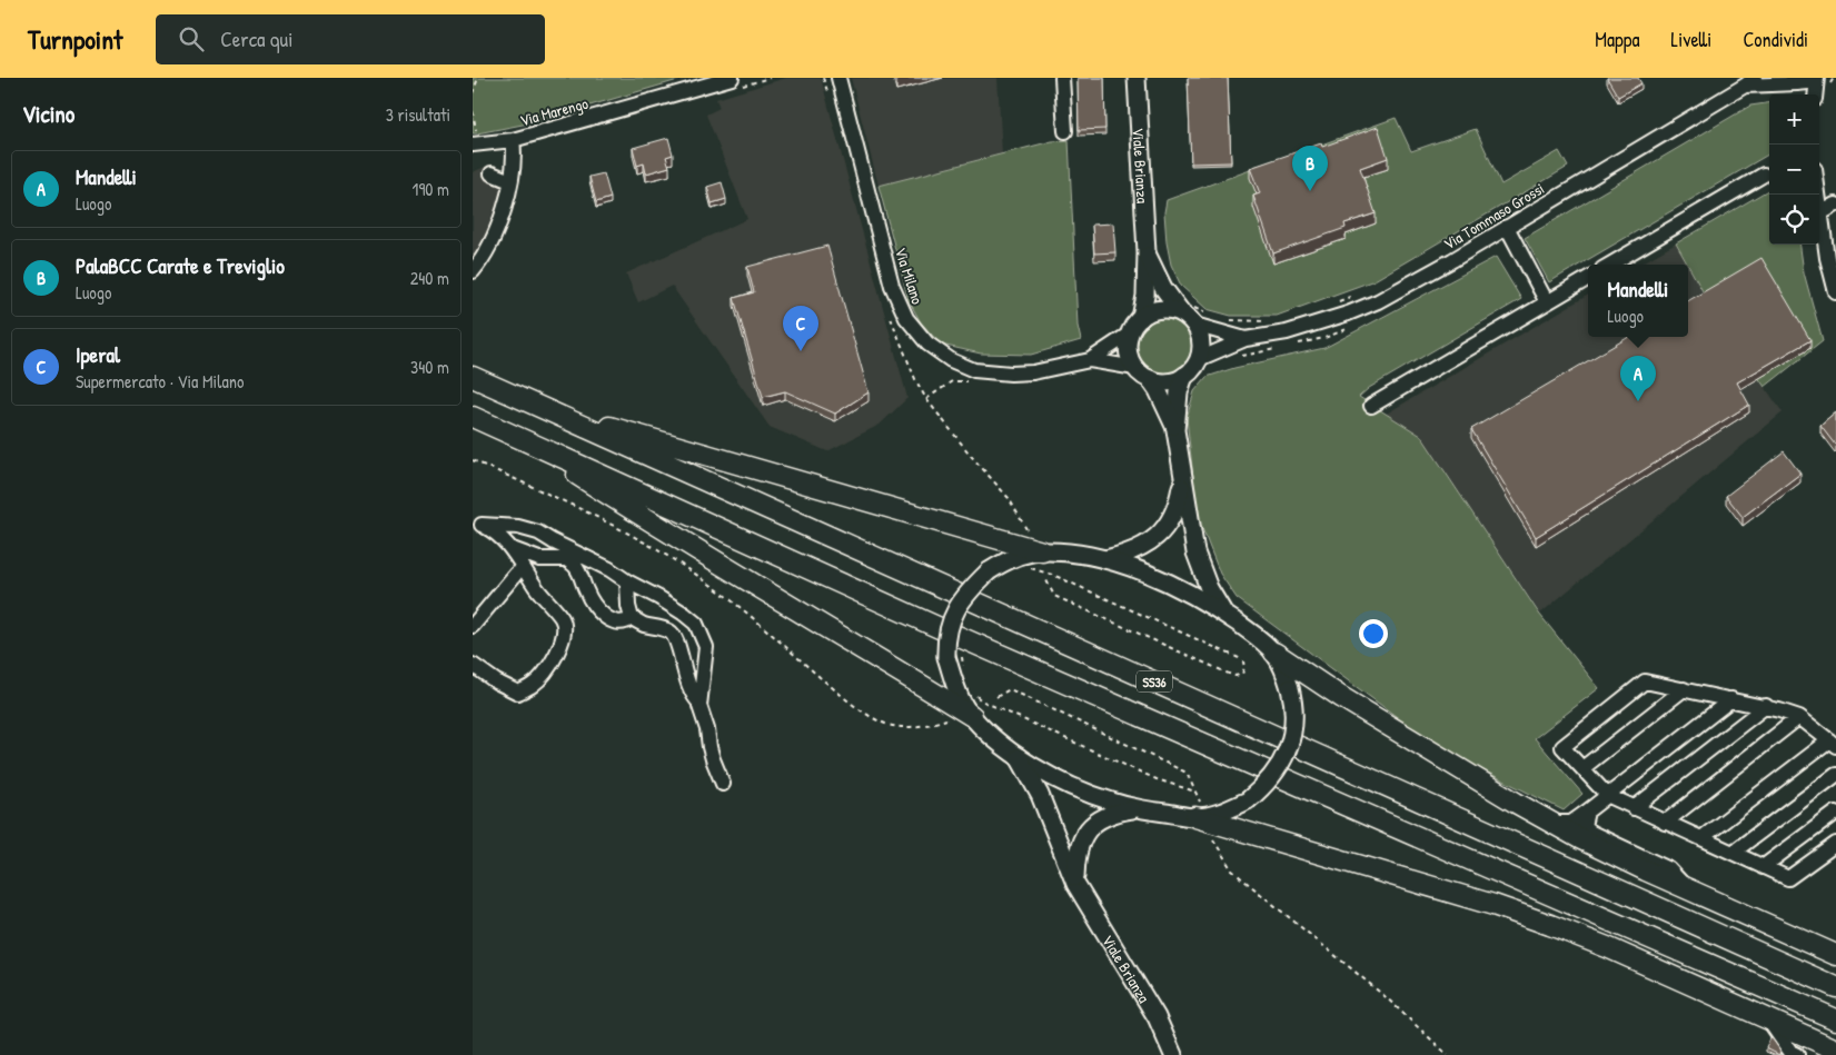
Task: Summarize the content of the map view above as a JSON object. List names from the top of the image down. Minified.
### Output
{"streets":{"highway":["SS36"],"main road":["Viale Brianza"],"street":["Via Marengo","Via Tommaso Grossi","Via Milano"]},"crossings":[["Viale Brianza","Via Tommaso Grossi"],["Viale Brianza","Via Milano"],["Via Tommaso Grossi","Via Milano"]],"page":{"header":"Turnpoint","search":"Cerca qui","nav":["Mappa","Livelli","Condividi"],"heading":["Vicino","3 risultati"],"map_buttons":["+","−"],"pins":["B","C","A"],"list":[{"mark":"A","name":"Mandelli","note":"Luogo","value":"190 m"},{"mark":"B","name":"PalaBCC Carate e Treviglio","note":"Luogo","value":"240 m"},{"mark":"C","name":"Iperal","note":"Supermercato · Via Milano","value":"340 m"}],"popup":["Mandelli","Luogo"]}}
